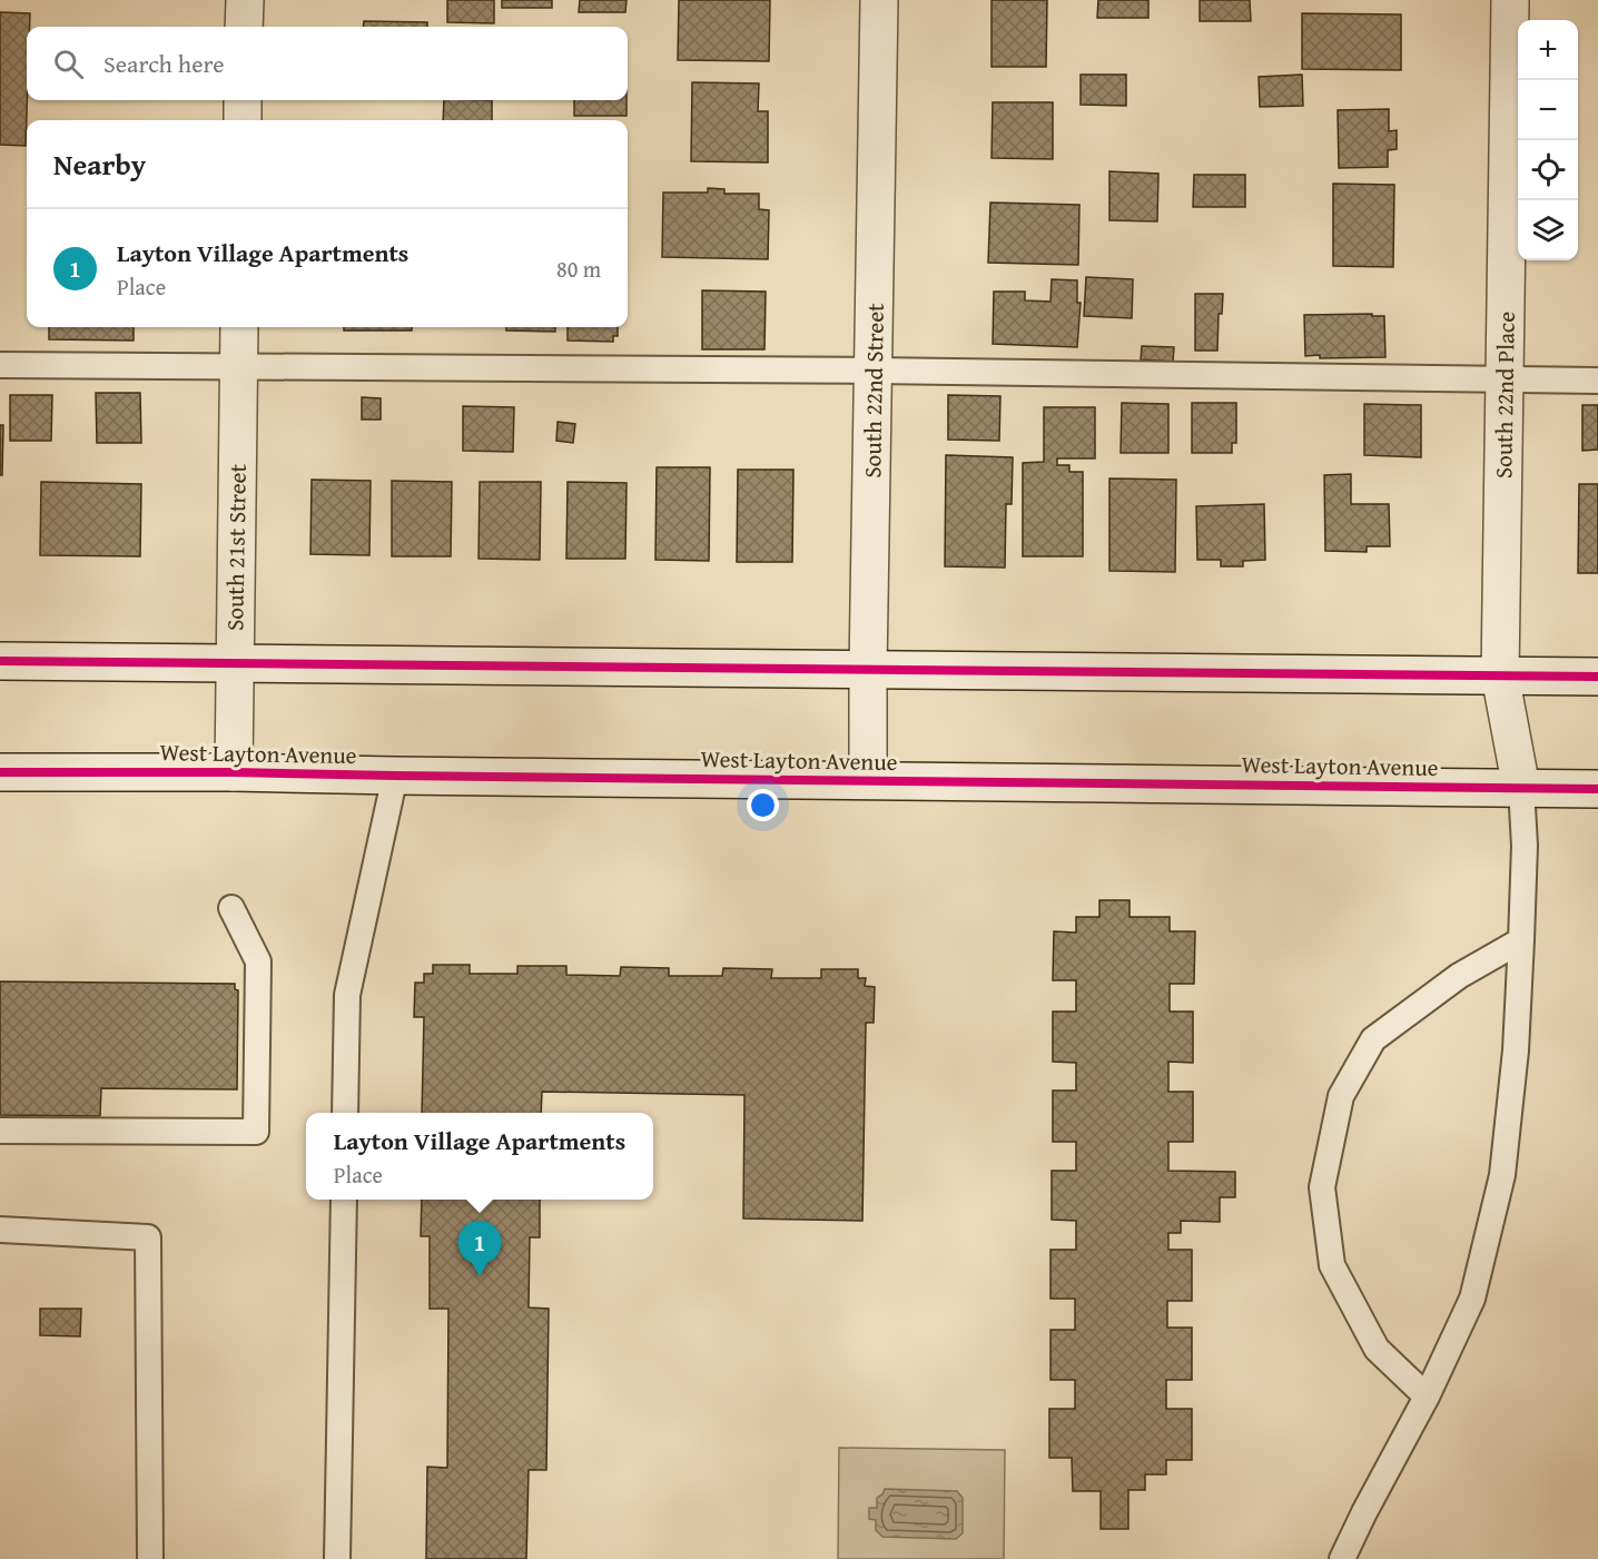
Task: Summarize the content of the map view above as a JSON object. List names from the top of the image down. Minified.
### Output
{"streets":{"main road":["South 22nd Street","South 22nd Place","South 21st Street","West Layton Avenue"]},"crossings":[["South 22nd Street","West Layton Avenue"],["South 22nd Place","West Layton Avenue"],["South 21st Street","West Layton Avenue"]],"page":{"map_buttons":["+","−"],"search":"Search here","heading":"Nearby","list":[{"mark":"1","name":"Layton Village Apartments","note":"Place","value":"80 m"}],"popup":["Layton Village Apartments","Place"],"pins":"1"}}
